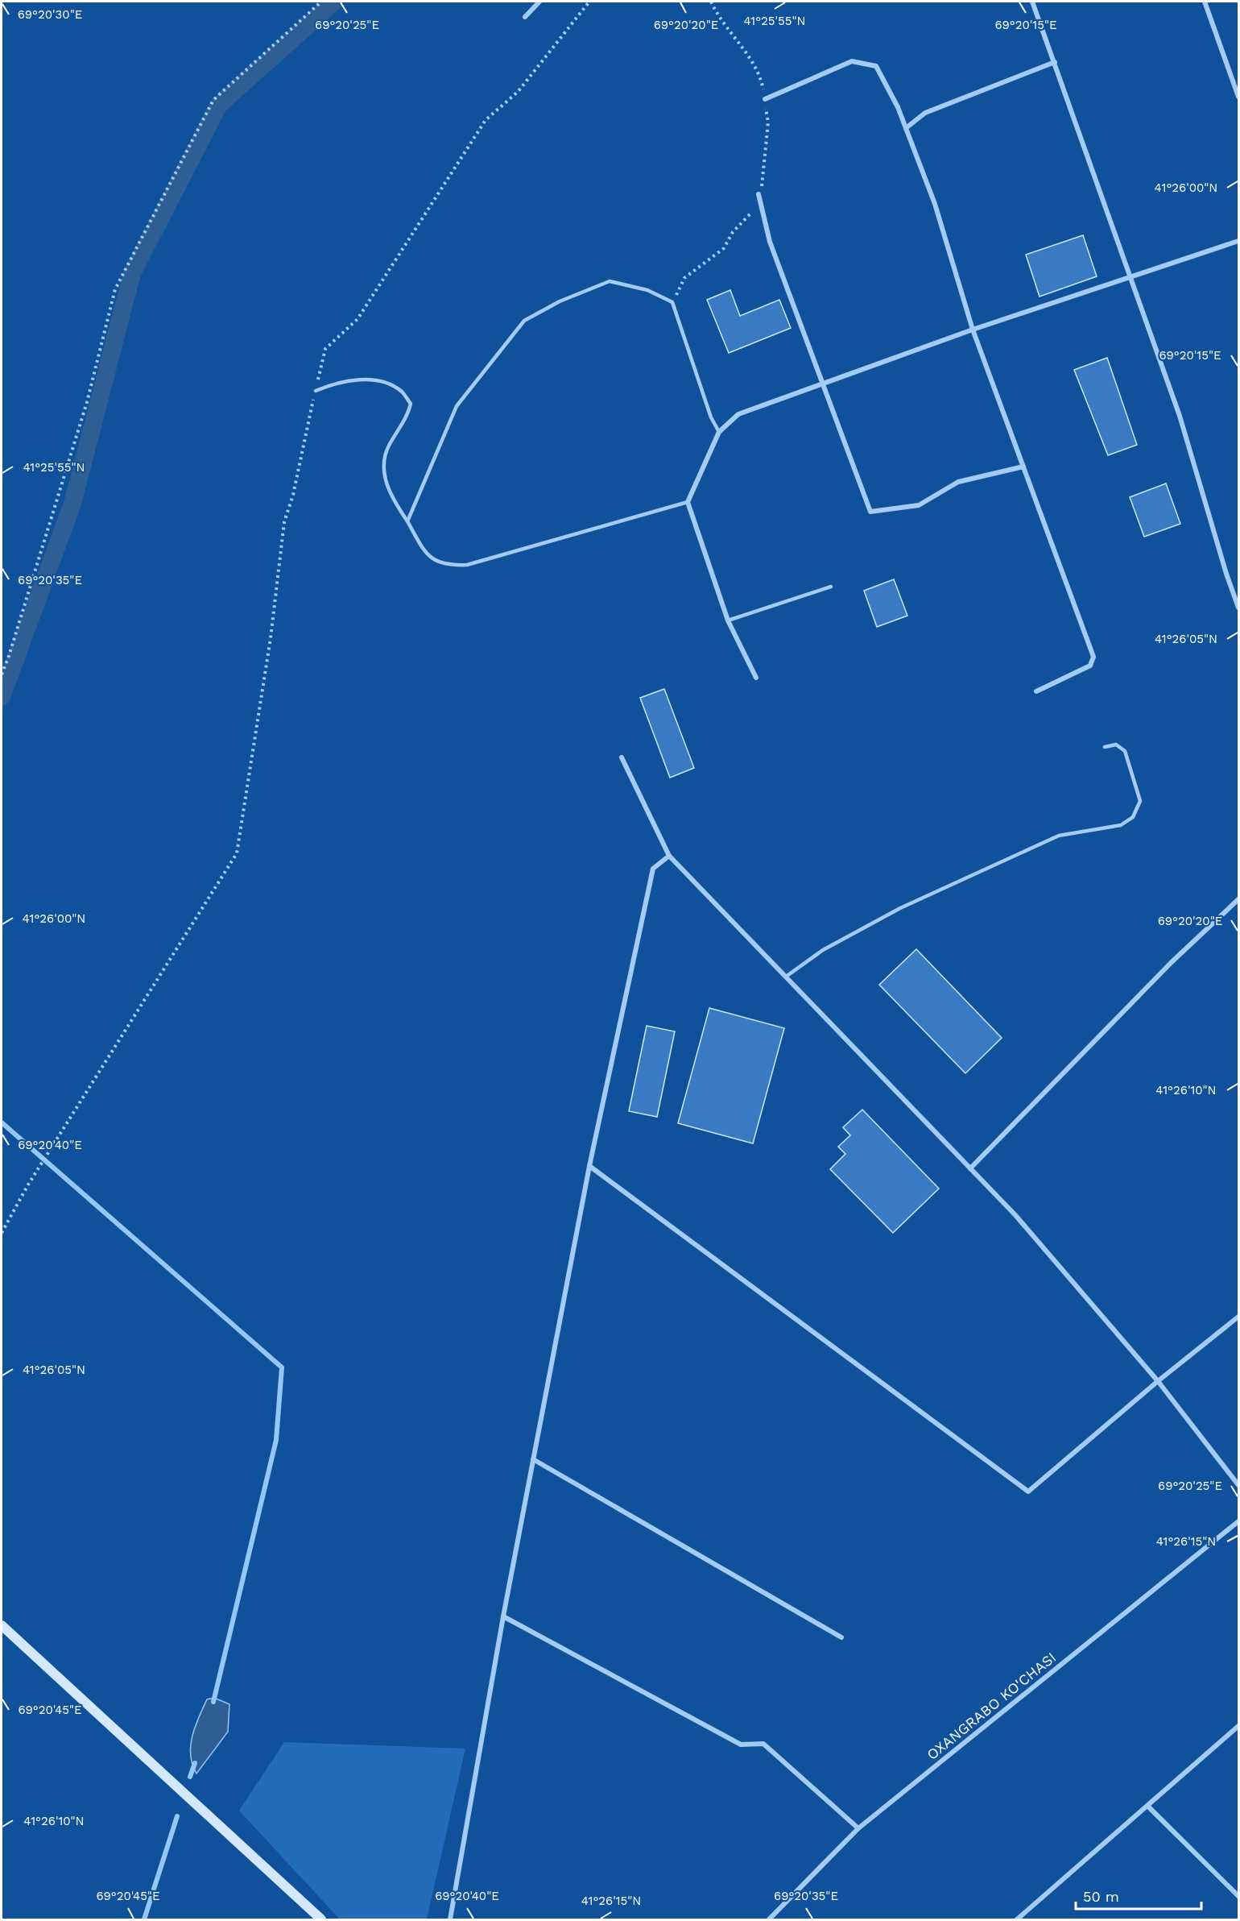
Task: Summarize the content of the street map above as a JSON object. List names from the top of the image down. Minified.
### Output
{"streets":{"street":["OXANGRABO KO'CHASI"]},"scale_bar":"50 m","coordinates":["69°20'30\"E","41°25'55\"N","69°20'20\"E","69°20'15\"E","69°20'25\"E","41°26'00\"N","69°20'35\"E","41°26'05\"N","41°26'10\"N","69°20'40\"E","41°26'15\"N","69°20'45\"E"]}
